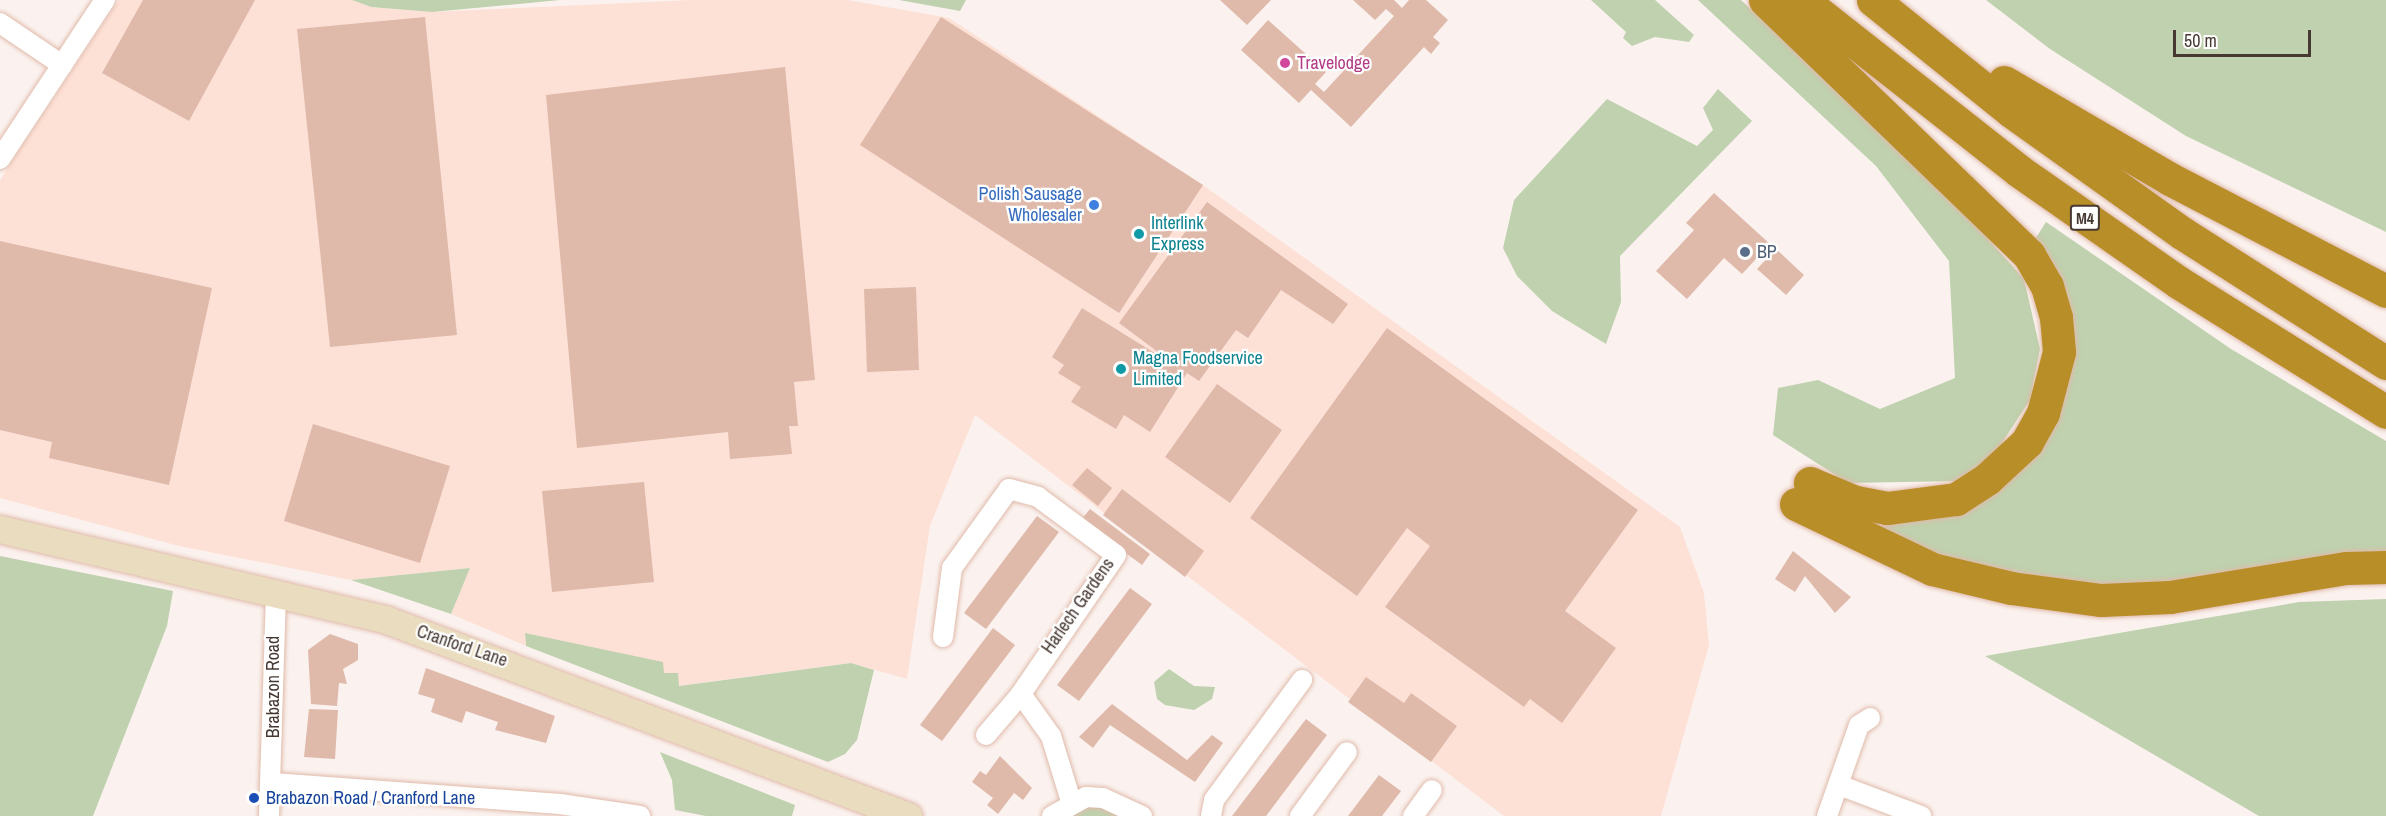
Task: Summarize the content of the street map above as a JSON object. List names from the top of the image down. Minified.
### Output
{"streets":{"highway":["M4"],"street":["Harlech Gardens","Cranford Lane","Brabazon Road"]},"crossings":[["Cranford Lane","Brabazon Road"]],"places":["Travelodge","Polish Sausage Wholesaler","Interlink Express","BP","Magna Foodservice Limited","Brabazon Road / Cranford Lane"],"scale_bar":"50 m"}
